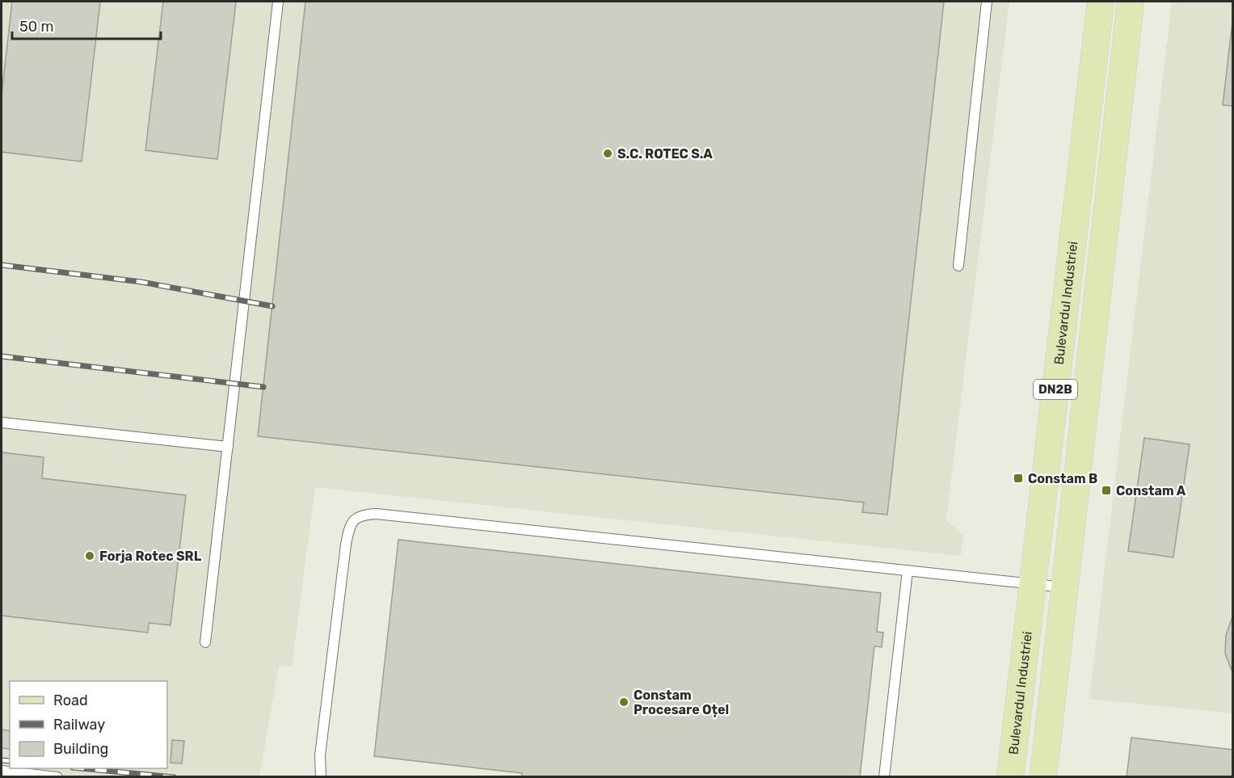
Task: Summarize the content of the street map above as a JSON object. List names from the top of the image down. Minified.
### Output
{"streets":{"main road":["Bulevardul Industriei","DN2B"]},"places":{"other":["S.C. ROTEC S.A","Forja Rotec SRL","Constam Procesare Oțel"],"transit":["Constam B","Constam A"]},"legend":["Road","Railway","Building"],"scale_bar":"50 m"}
